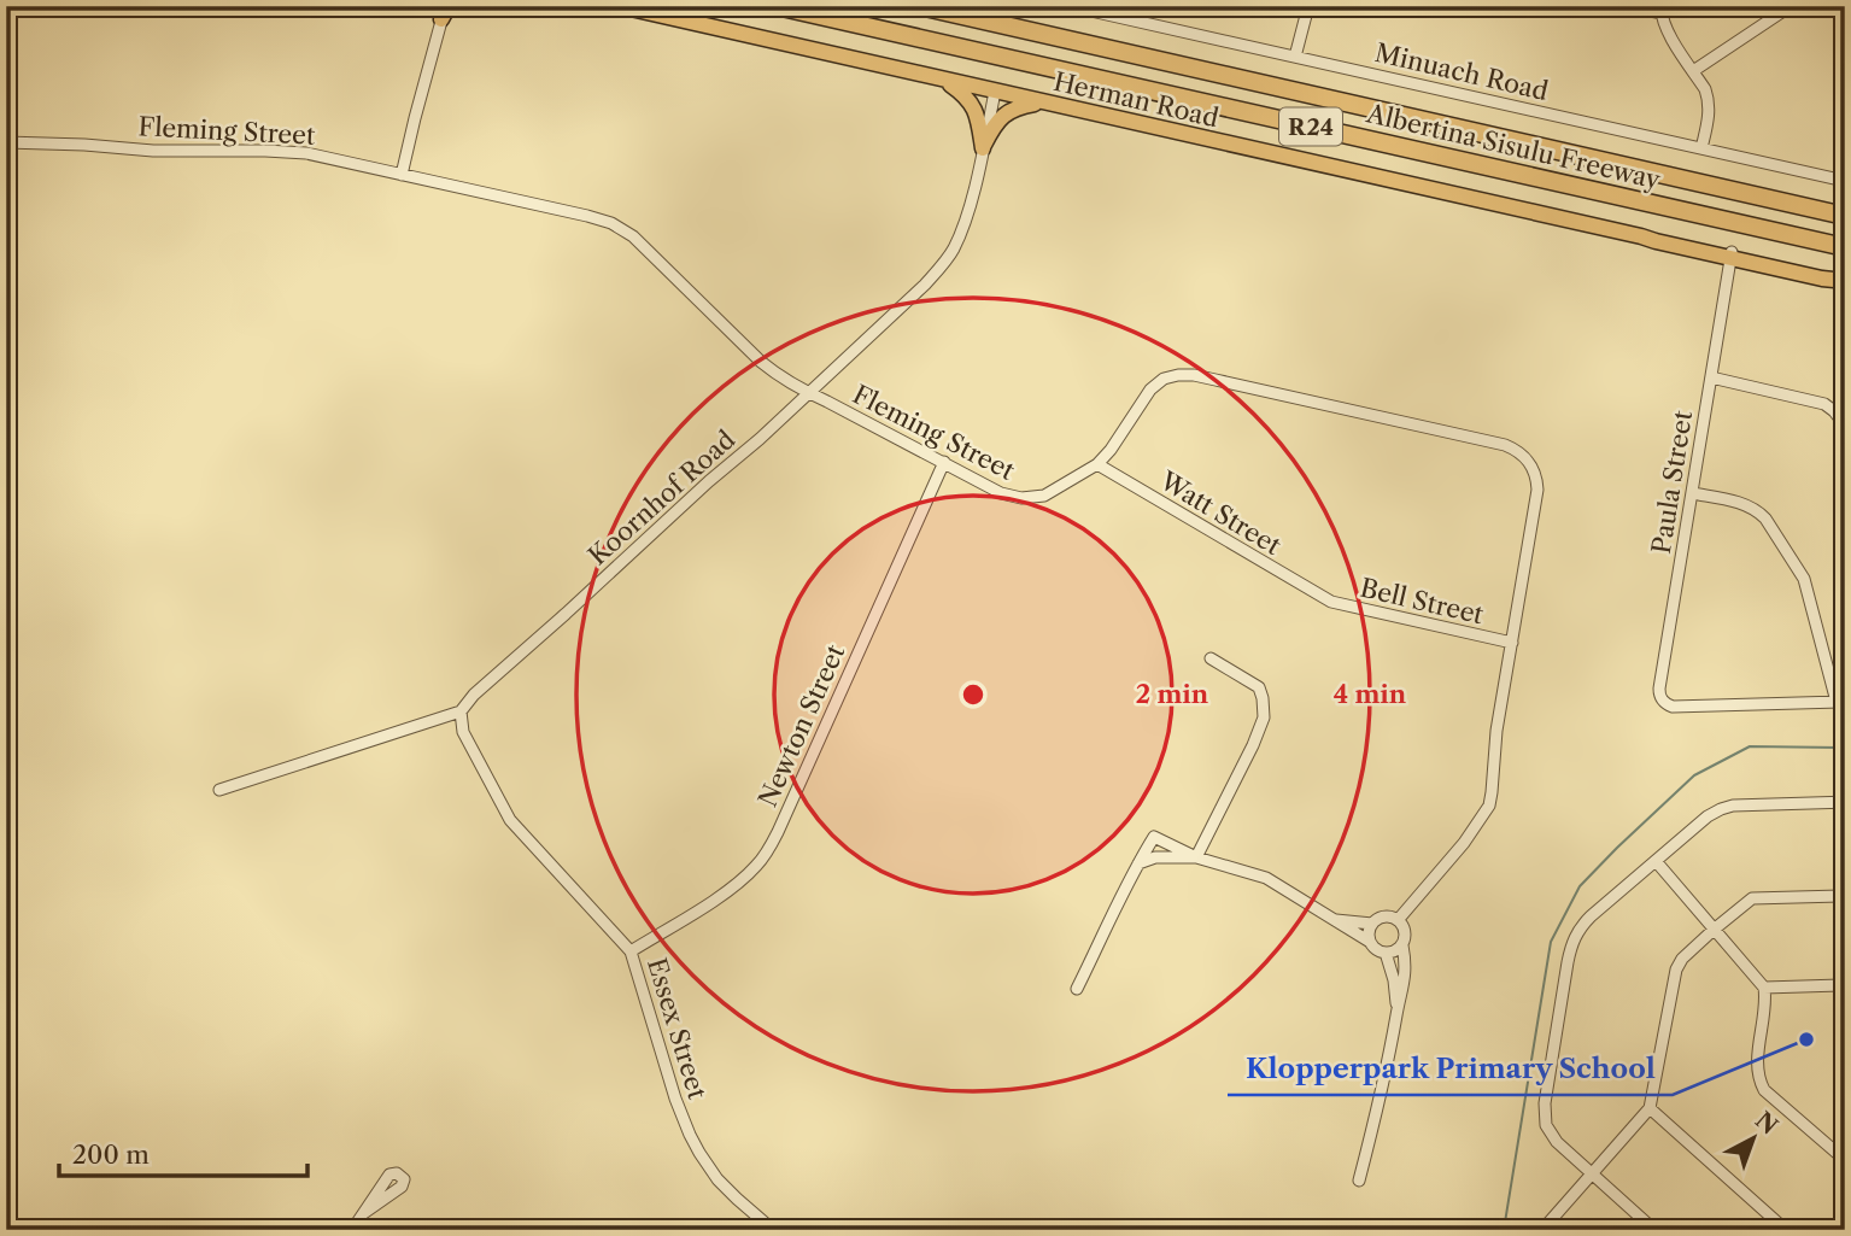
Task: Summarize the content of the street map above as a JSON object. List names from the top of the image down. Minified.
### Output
{"streets":{"highway":["R24","Albertina Sisulu Freeway"],"main road":["Herman Road"],"street":["Minuach Road","Fleming Street","Paula Street","Koornhof Road","Watt Street","Bell Street","Newton Street","Essex Street"]},"crossings":[["Herman Road","Paula Street"],["Herman Road","Koornhof Road"],["Fleming Street","Koornhof Road"],["Fleming Street","Watt Street"],["Fleming Street","Bell Street"],["Fleming Street","Newton Street"],["Koornhof Road","Essex Street"],["Watt Street","Bell Street"],["Newton Street","Essex Street"]],"places":["Klopperpark Primary School"],"scale_bar":"200 m","north":"top right","rings":["2 min","4 min"]}
